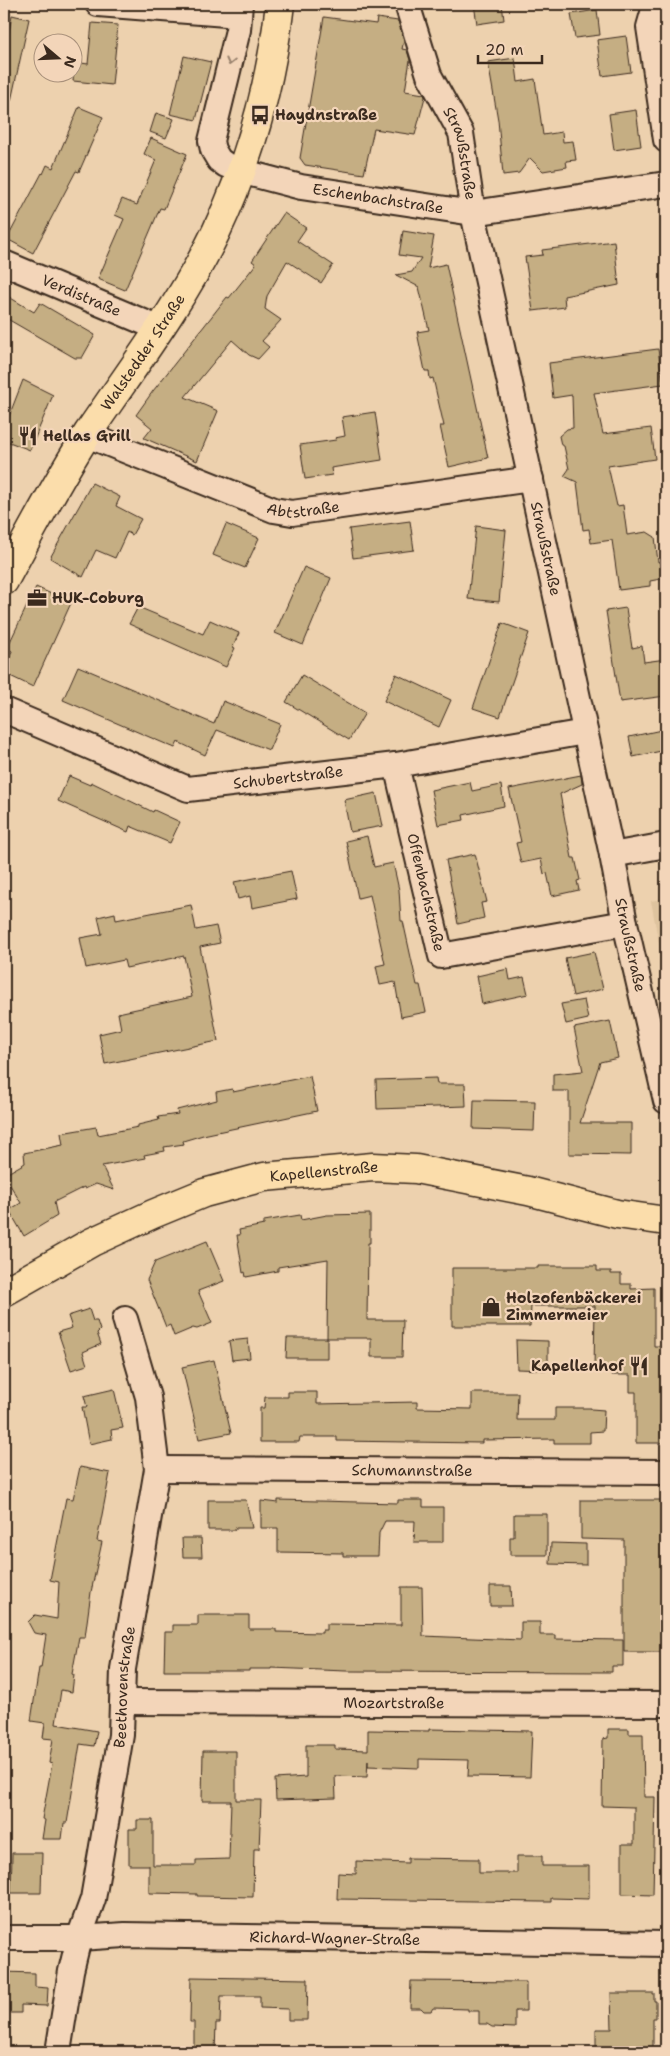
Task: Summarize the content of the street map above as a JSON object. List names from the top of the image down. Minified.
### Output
{"streets":{"main road":["Walstedder Straße","Kapellenstraße"],"street":["Straußstraße","Eschenbachstraße","Verdistraße","Abtstraße","Schubertstraße","Offenbachstraße","Schumannstraße","Beethovenstraße","Mozartstraße","Richard-Wagner-Straße"]},"crossings":[["Straußstraße","Eschenbachstraße"],["Straußstraße","Abtstraße"],["Straußstraße","Schubertstraße"],["Straußstraße","Offenbachstraße"],["Eschenbachstraße","Walstedder Straße"],["Verdistraße","Walstedder Straße"],["Walstedder Straße","Abtstraße"],["Schubertstraße","Offenbachstraße"],["Schumannstraße","Beethovenstraße"],["Beethovenstraße","Mozartstraße"],["Beethovenstraße","Richard-Wagner-Straße"]],"places":{"bus stop":["Haydnstraße"],"restaurant":["Hellas Grill","Kapellenhof"],"office":["HUK-Coburg"],"shop":["Holzofenbäckerei Zimmermeier"]},"scale_bar":"20 m","north":"right"}
